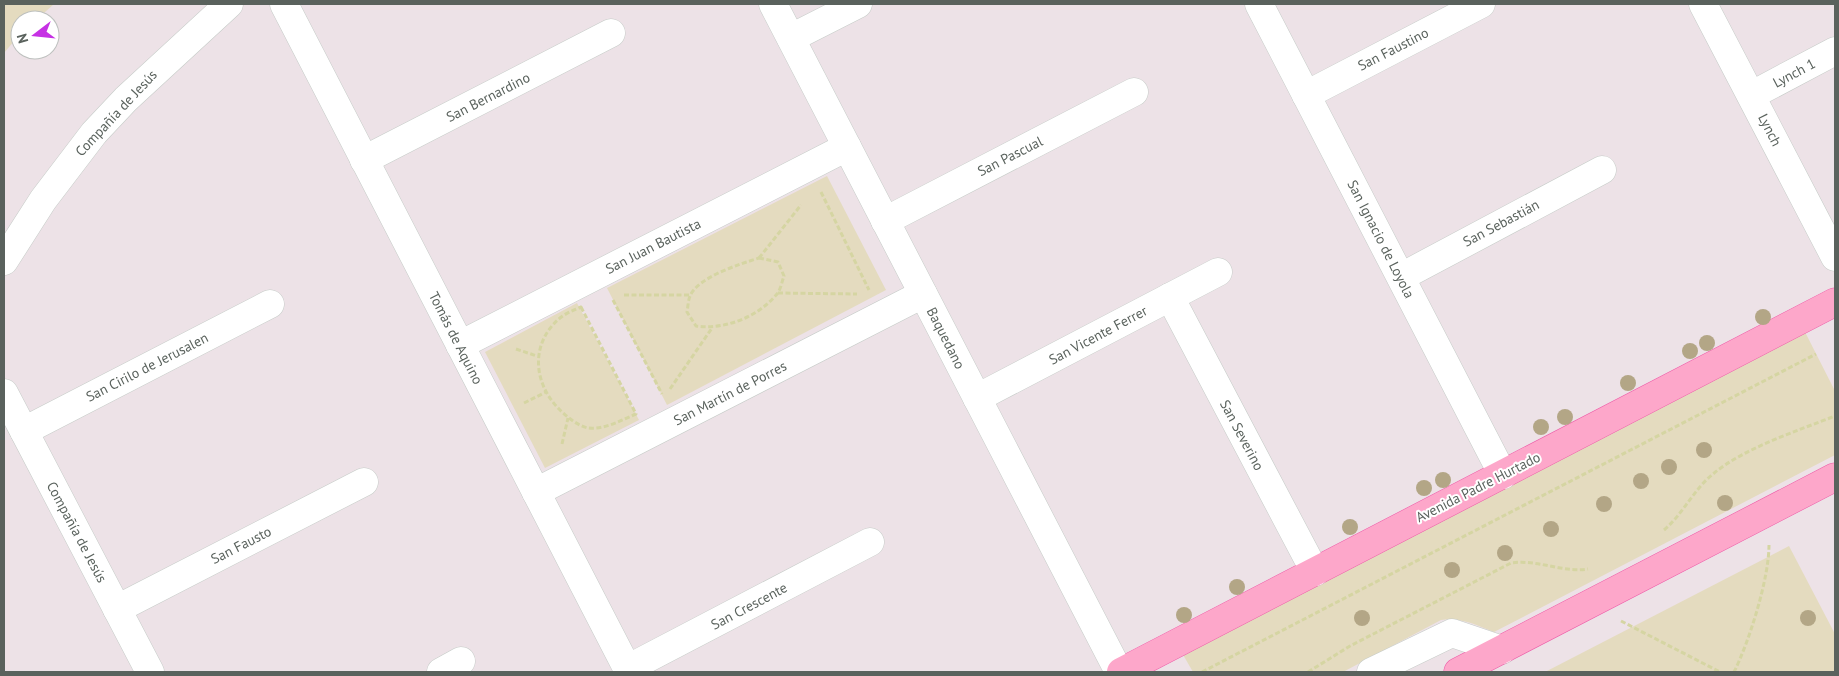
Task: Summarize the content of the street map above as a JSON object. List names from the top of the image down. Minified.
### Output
{"streets":{"main road":["Avenida Padre Hurtado"],"street":["San Faustino","Lynch 1","San Bernardino","Compañía de Jesús","Lynch","San Pascual","San Sebastián","San Ignacio de Loyola","San Juan Bautista","San Vicente Ferrer","Tomás de Aquino","Baquedano","San Cirilo de Jerusalen","San Martín de Porres","San Severino","San Fausto","San Crescente"]},"crossings":[["San Faustino","San Ignacio de Loyola"],["Lynch 1","Lynch"],["San Bernardino","Tomás de Aquino"],["Compañía de Jesús","San Cirilo de Jerusalen"],["Compañía de Jesús","San Fausto"],["San Pascual","Baquedano"],["San Sebastián","San Ignacio de Loyola"],["San Ignacio de Loyola","Avenida Padre Hurtado"],["San Juan Bautista","Tomás de Aquino"],["San Juan Bautista","Baquedano"],["San Vicente Ferrer","Baquedano"],["San Vicente Ferrer","San Severino"],["Tomás de Aquino","San Martín de Porres"],["Tomás de Aquino","San Crescente"],["Baquedano","San Martín de Porres"],["Baquedano","Avenida Padre Hurtado"],["San Severino","Avenida Padre Hurtado"]],"north":"left"}
